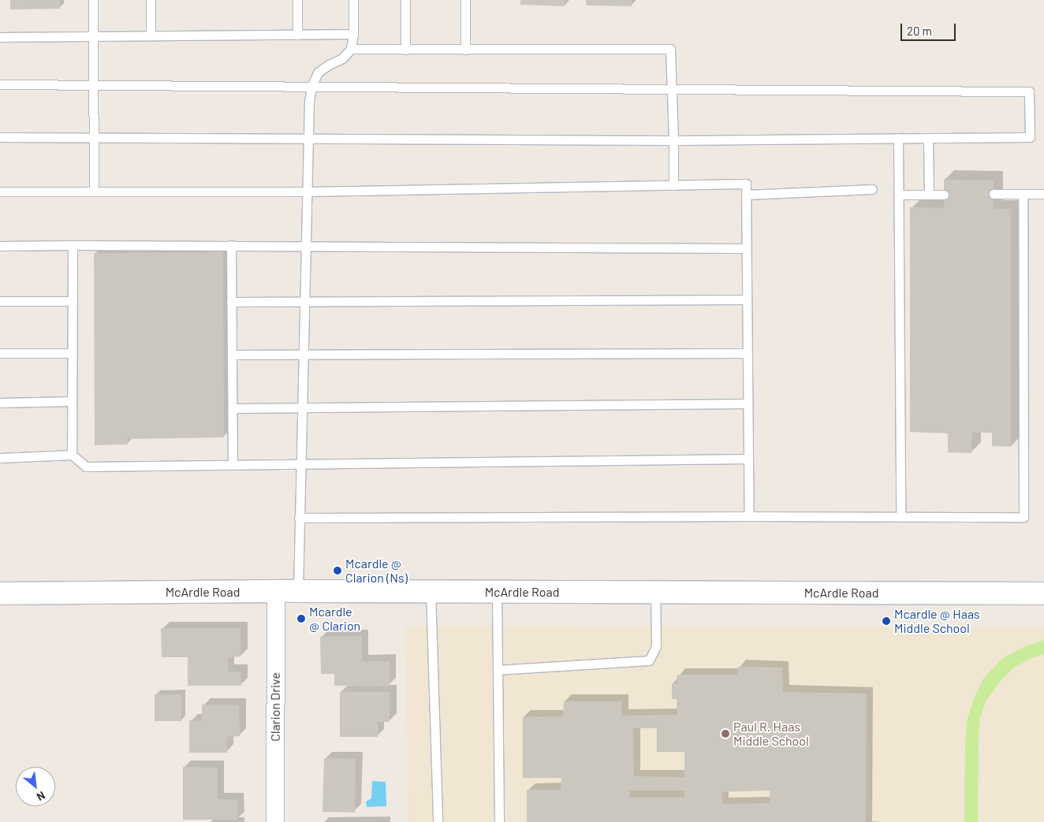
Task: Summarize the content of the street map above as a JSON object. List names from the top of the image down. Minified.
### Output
{"streets":{"main road":["McArdle Road"],"street":["Clarion Drive"]},"crossings":[["McArdle Road","Clarion Drive"]],"places":["Mcardle @ Clarion (Ns)","Mcardle @ Clarion","Mcardle @ Haas Middle School","Paul R. Haas Middle School"],"scale_bar":"20 m","north":"bottom right"}
